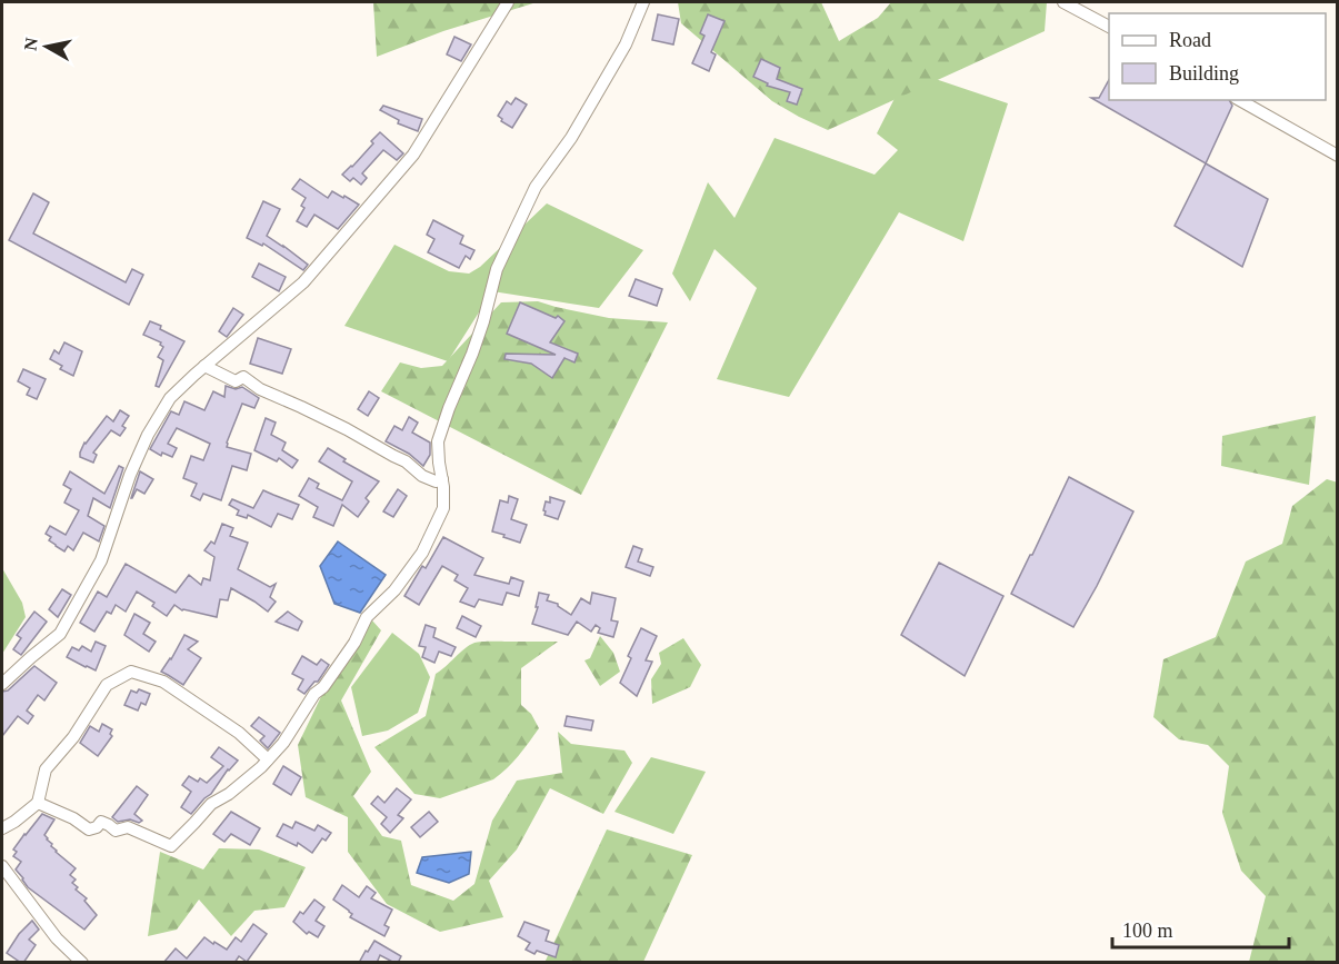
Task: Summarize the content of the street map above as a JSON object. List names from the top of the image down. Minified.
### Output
{"legend":["Road","Building"],"scale_bar":"100 m","north":"left"}
